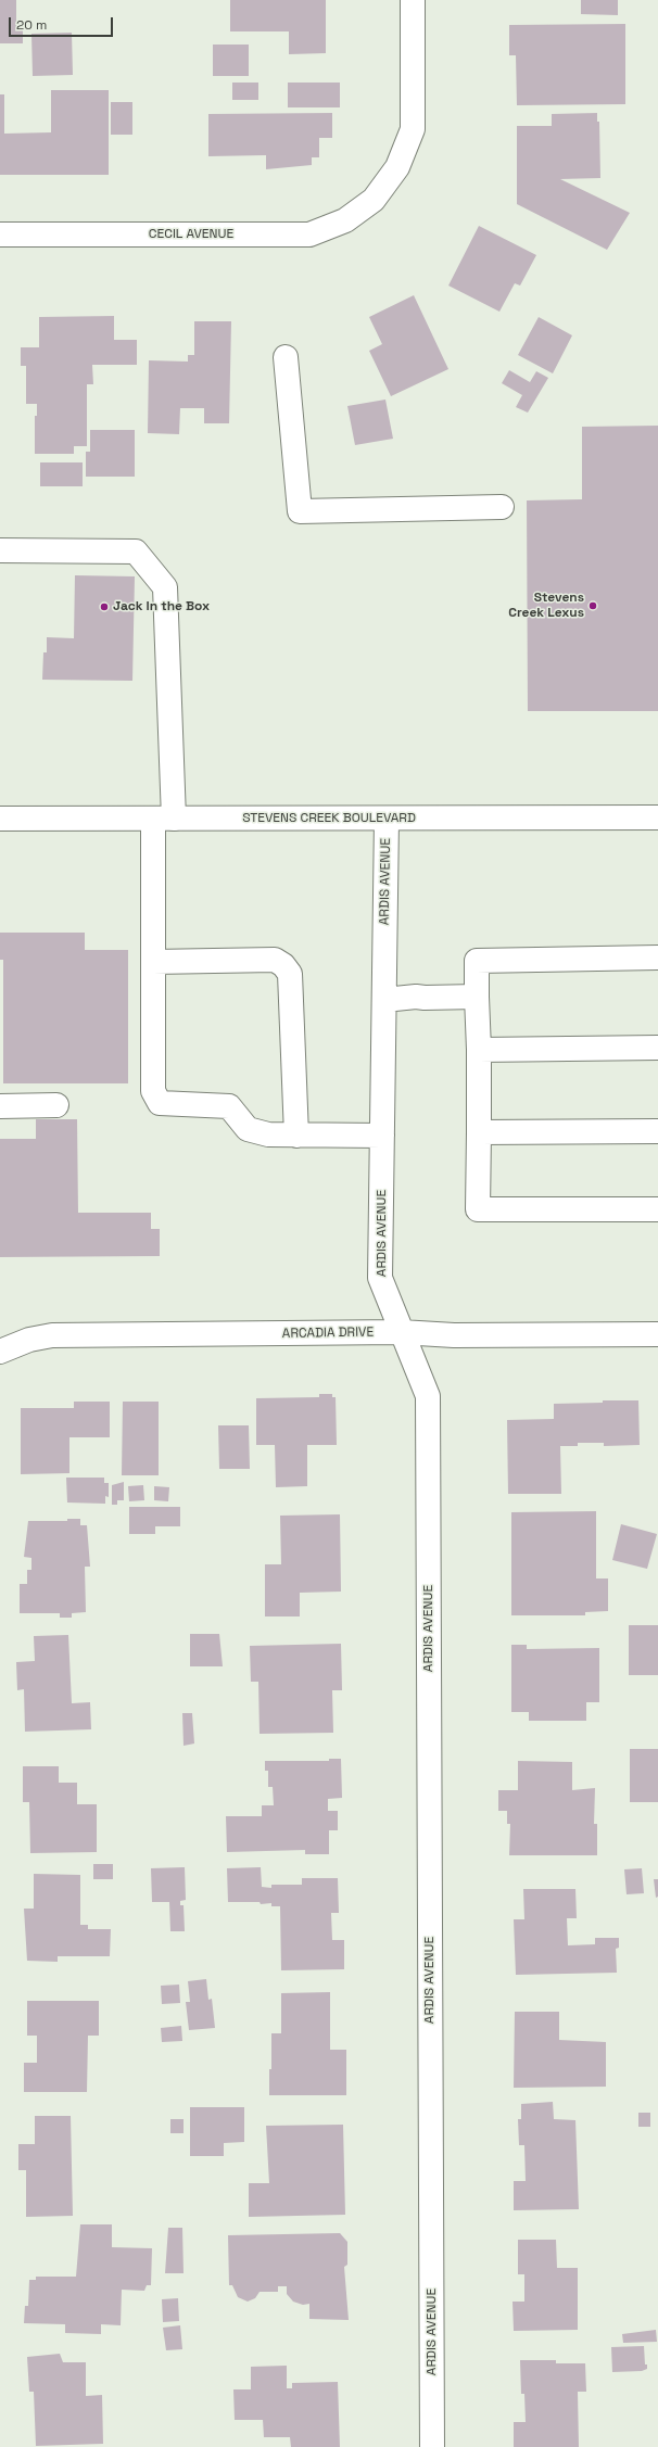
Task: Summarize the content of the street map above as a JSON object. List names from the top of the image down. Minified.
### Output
{"streets":{"street":["CECIL AVENUE","STEVENS CREEK BOULEVARD","ARDIS AVENUE","ARCADIA DRIVE"]},"crossings":[["STEVENS CREEK BOULEVARD","ARDIS AVENUE"],["ARDIS AVENUE","ARCADIA DRIVE"]],"places":["Stevens Creek Lexus","Jack in the Box"],"scale_bar":"20 m"}
